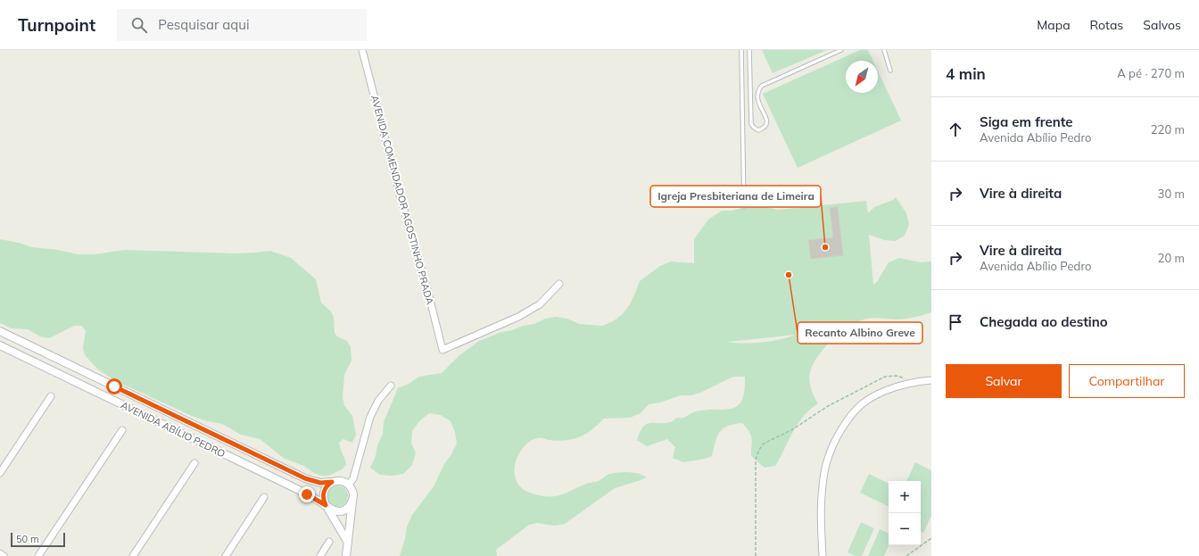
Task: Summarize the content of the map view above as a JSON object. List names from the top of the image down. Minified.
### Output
{"streets":{"street":["AVENIDA COMENDADOR AGOSTINHO PRADA","AVENIDA ABÍLIO PEDRO"]},"places":["Igreja Presbiteriana de Limeira","Recanto Albino Greve"],"scale_bar":"50 m","north":"bottom left","page":{"header":"Turnpoint","search":"Pesquisar aqui","nav":["Mapa","Rotas","Salvos"],"heading":["4 min","A pé · 270 m"],"list":[["Siga em frente","Avenida Abílio Pedro","220 m"],["Vire à direita","30 m"],["Vire à direita","Avenida Abílio Pedro","20 m"],"Chegada ao destino"],"buttons":["Salvar","Compartilhar"],"map_buttons":["+","−"],"scale":"50 m"}}
